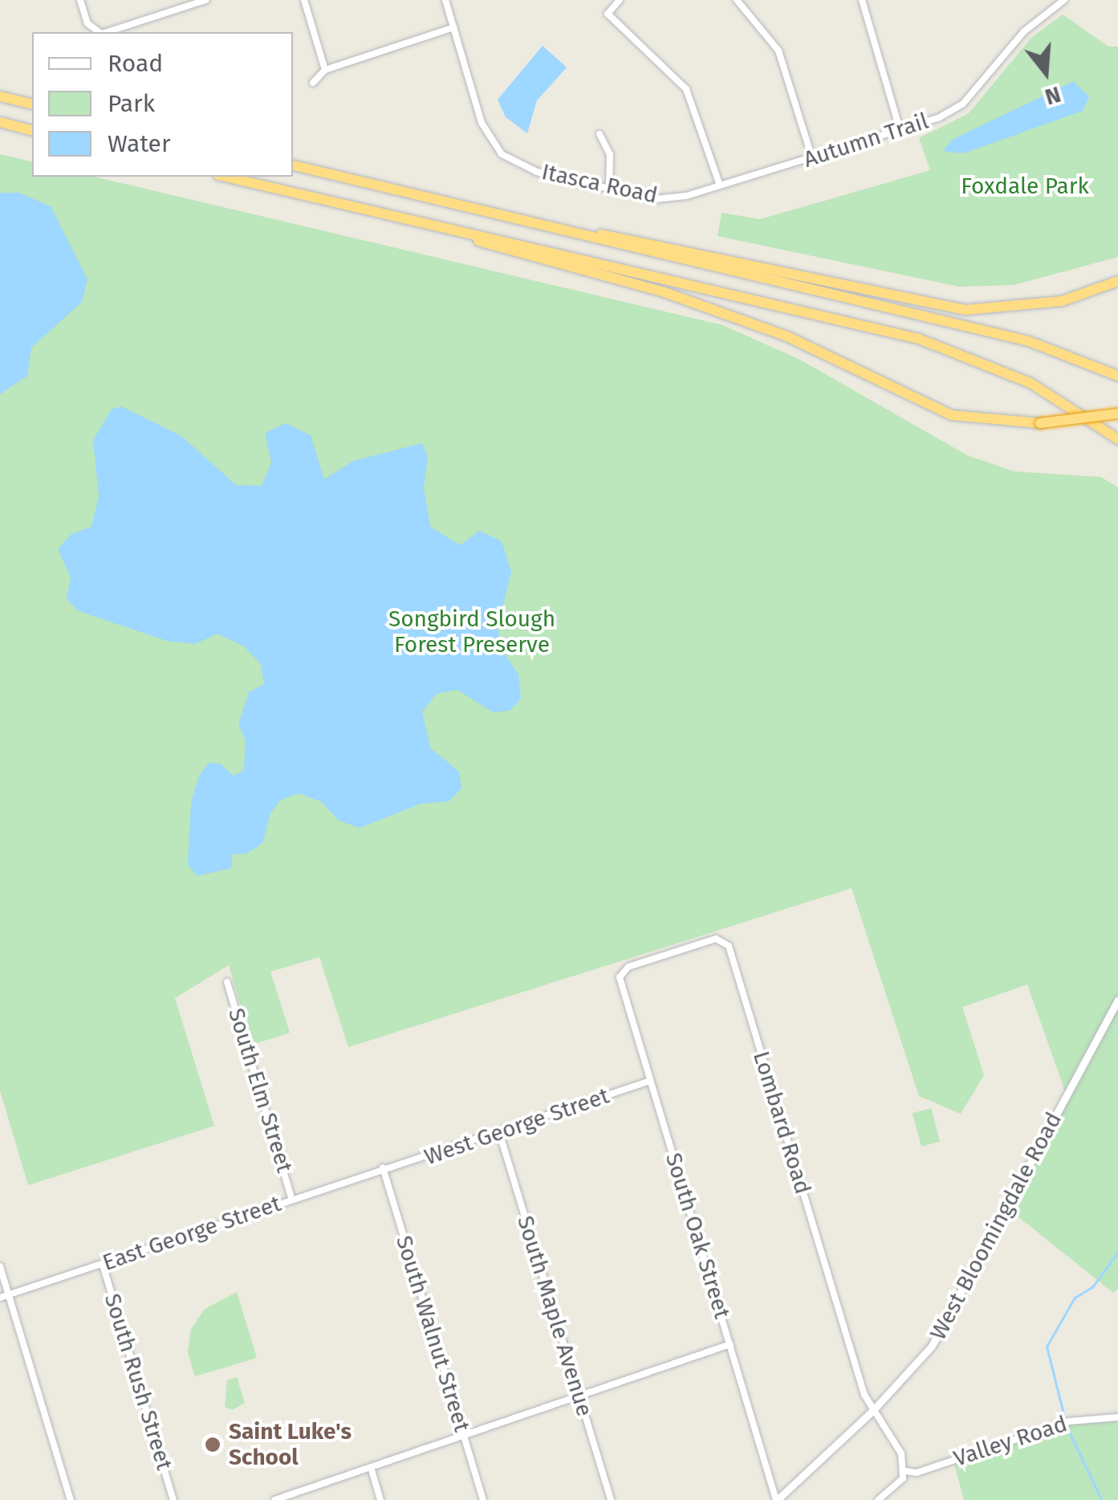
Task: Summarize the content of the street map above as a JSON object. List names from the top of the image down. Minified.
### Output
{"streets":{"street":["Autumn Trail","Itasca Road","South Elm Street","Lombard Road","West George Street","West Bloomingdale Road","East George Street","South Oak Street","South Maple Avenue","South Walnut Street","South Rush Street","Valley Road"]},"crossings":[["Autumn Trail","Itasca Road"],["South Elm Street","East George Street"],["Lombard Road","West Bloomingdale Road"],["Lombard Road","South Oak Street"],["West George Street","East George Street"],["West George Street","South Oak Street"],["West George Street","South Maple Avenue"],["West George Street","South Walnut Street"],["West Bloomingdale Road","South Oak Street"],["East George Street","South Walnut Street"],["East George Street","South Rush Street"]],"parks":["Foxdale Park","Songbird Slough Forest Preserve"],"places":["Saint Luke's School"],"legend":["Road","Park","Water"],"north":"bottom"}
